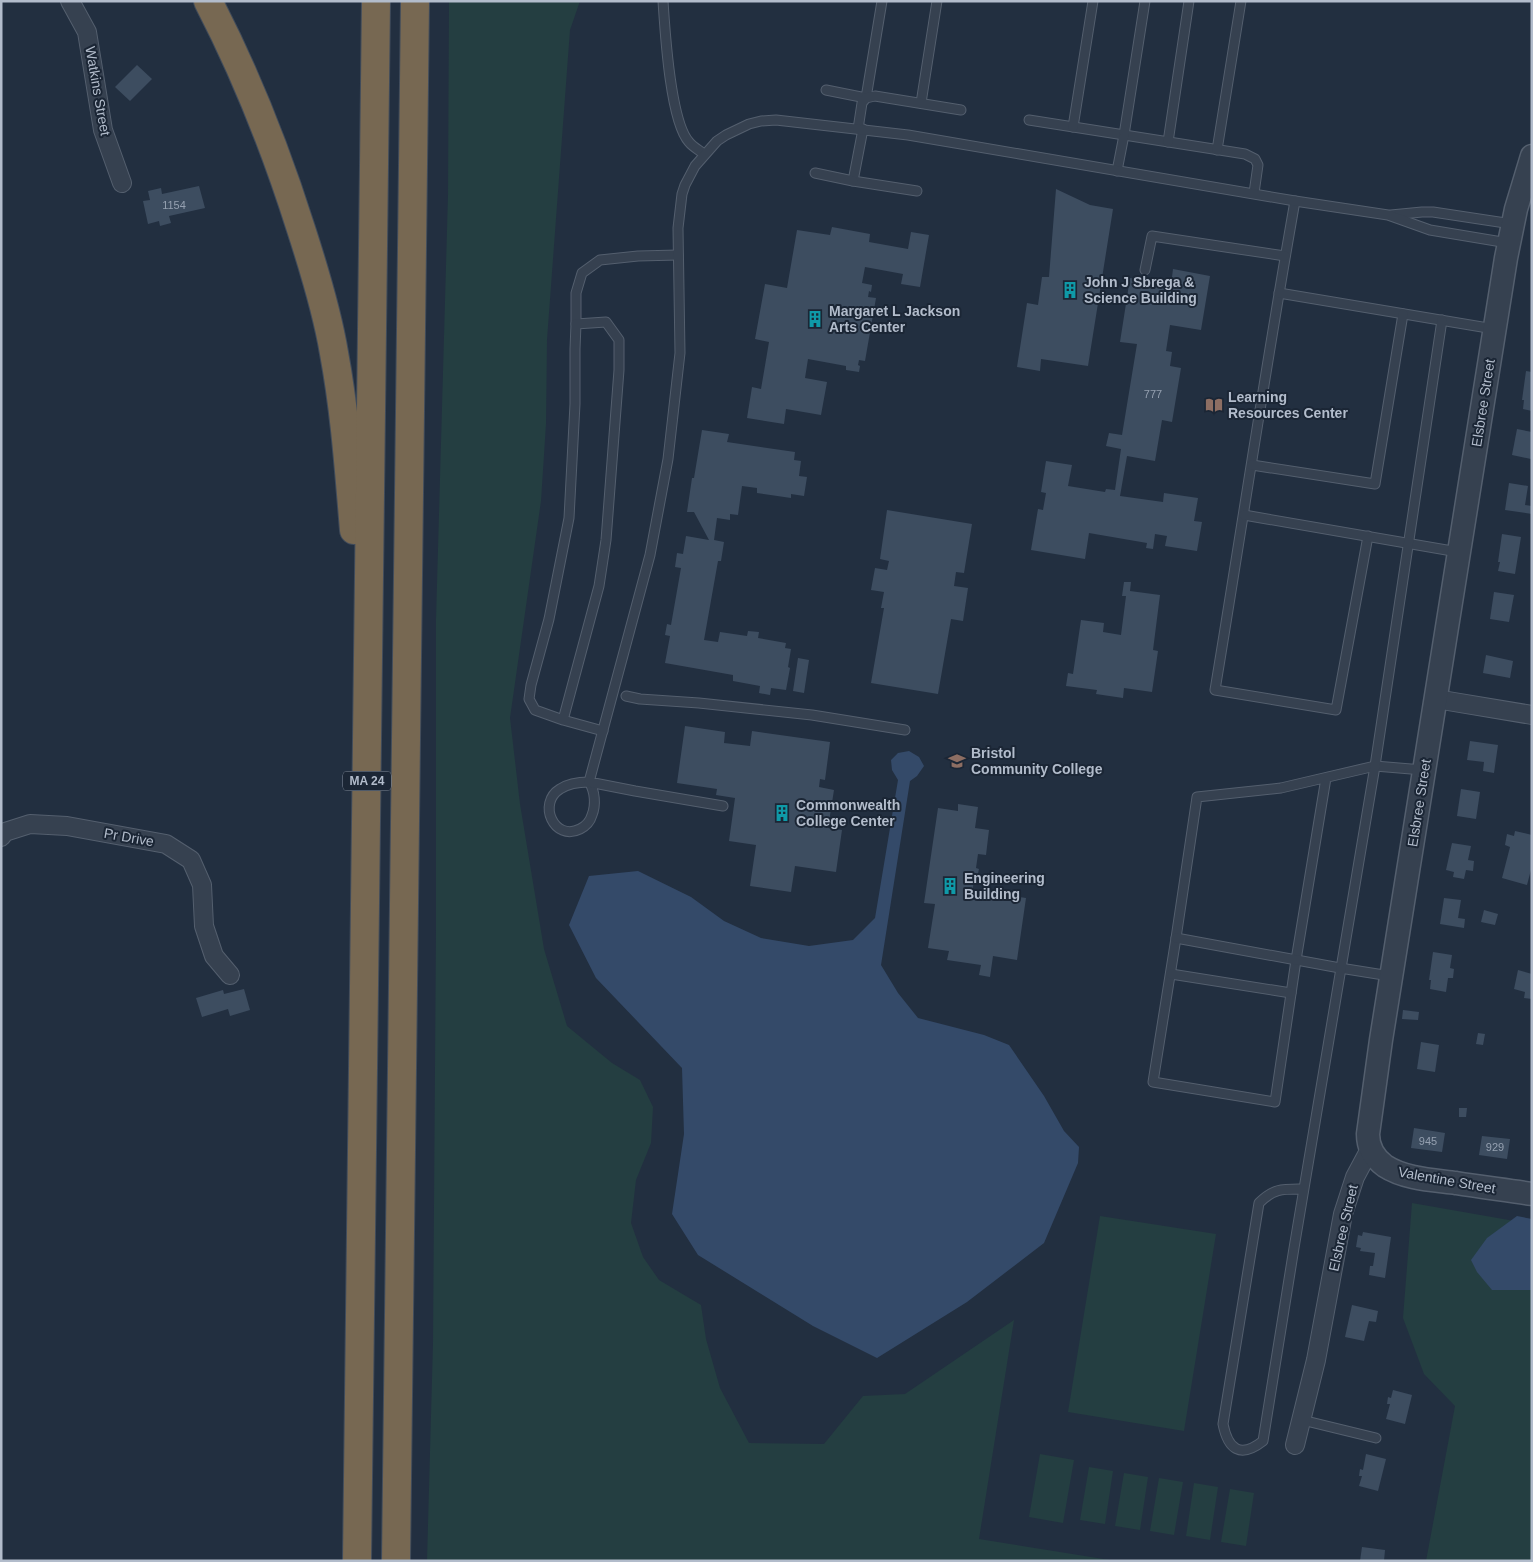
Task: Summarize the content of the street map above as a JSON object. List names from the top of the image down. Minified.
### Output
{"streets":{"highway":["MA 24"],"street":["Watkins Street","Elsbree Street","Pr Drive","Valentine Street"]},"crossings":[["Elsbree Street","Valentine Street"]],"places":{"building":["John J Sbrega & Science Building","Margaret L Jackson Arts Center","Commonwealth College Center","Engineering Building"],"library":["Learning Resources Center"],"school or university":["Bristol Community College"]},"house_numbers":["1154","777","945","929"]}
